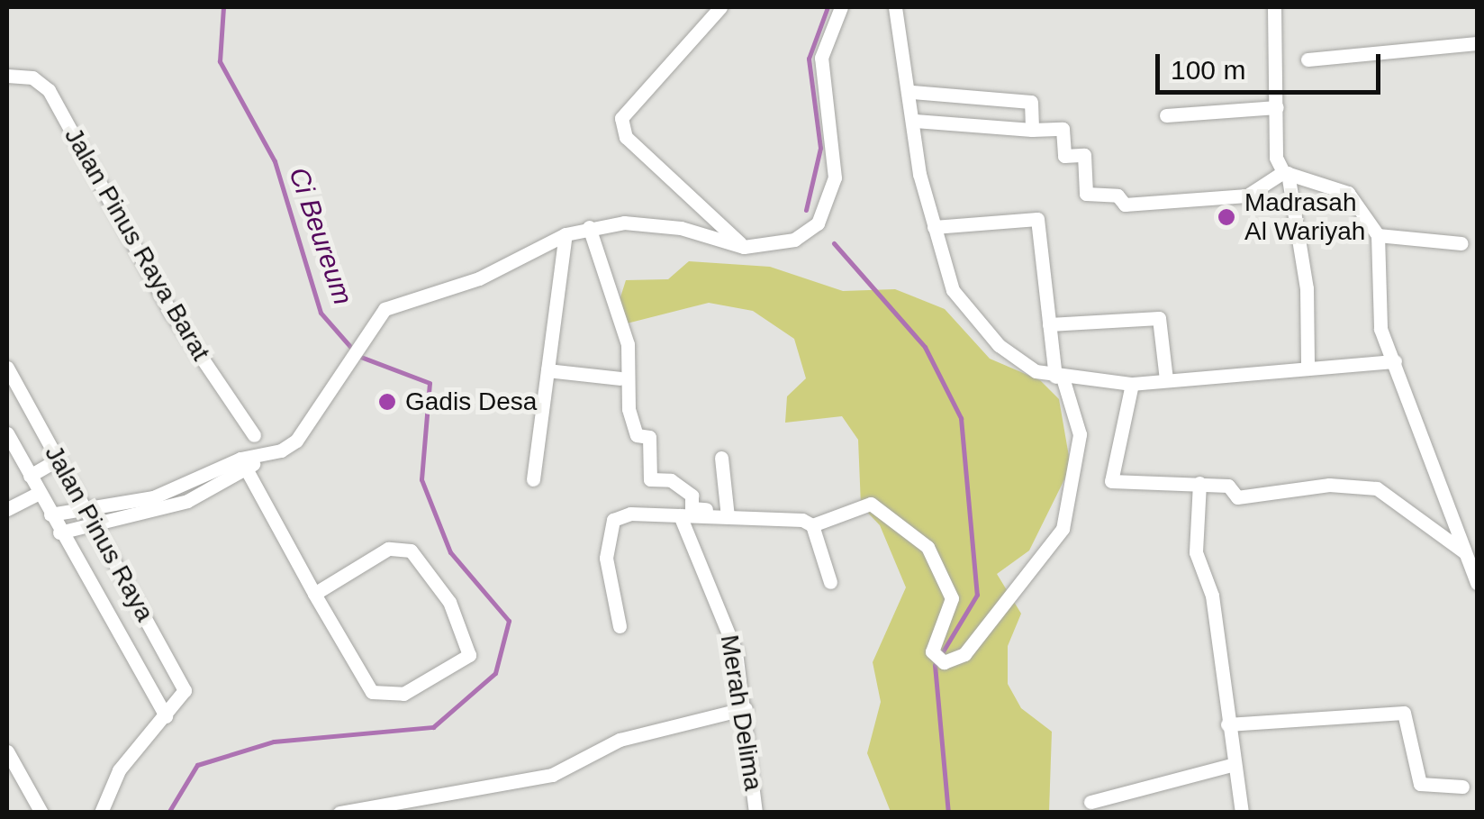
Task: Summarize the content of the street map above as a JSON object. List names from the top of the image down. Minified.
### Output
{"streets":{"street":["Jalan Pinus Raya Barat","Jalan Pinus Raya","Merah Delima"]},"water":["Ci Beureum"],"places":["Madrasah Al Wariyah","Gadis Desa"],"scale_bar":"100 m"}
